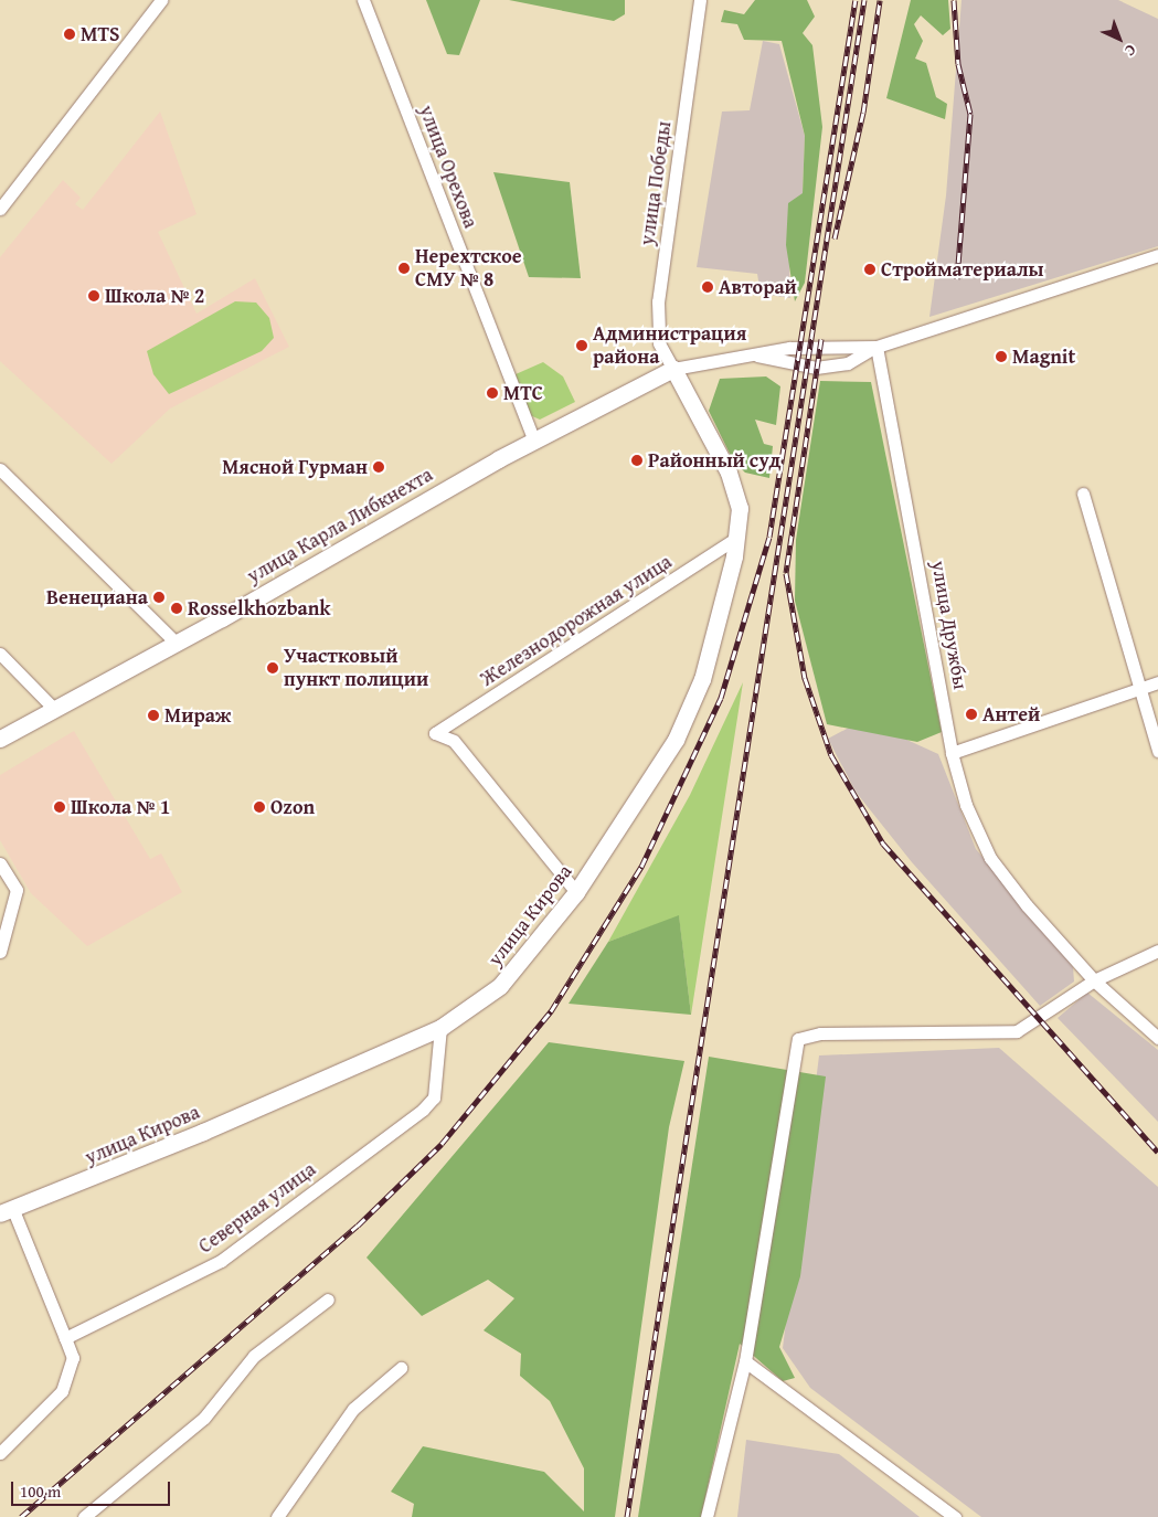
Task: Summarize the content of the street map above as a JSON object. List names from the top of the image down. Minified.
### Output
{"streets":{"main road":["улица Карла Либкнехта","улица Кирова"],"street":["улица Орехова","улица Победы","Железнодорожная улица","улица Дружбы","Северная улица"]},"crossings":[["улица Орехова","улица Карла Либкнехта"],["улица Победы","улица Карла Либкнехта"],["улица Победы","улица Кирова"],["улица Карла Либкнехта","улица Кирова"],["Железнодорожная улица","улица Кирова"],["улица Кирова","Северная улица"]],"places":["MTS","Нерехтское СМУ № 8","Стройматериалы","Авторай","Школа № 2","Администрация района","Magnit","МТС","Районный суд","Мясной Гурман","Венециана","Rosselkhozbank","Участковый пункт полиции","Антей","Мираж","Школа № 1","Ozon"],"scale_bar":"100 m","north":"bottom right"}
